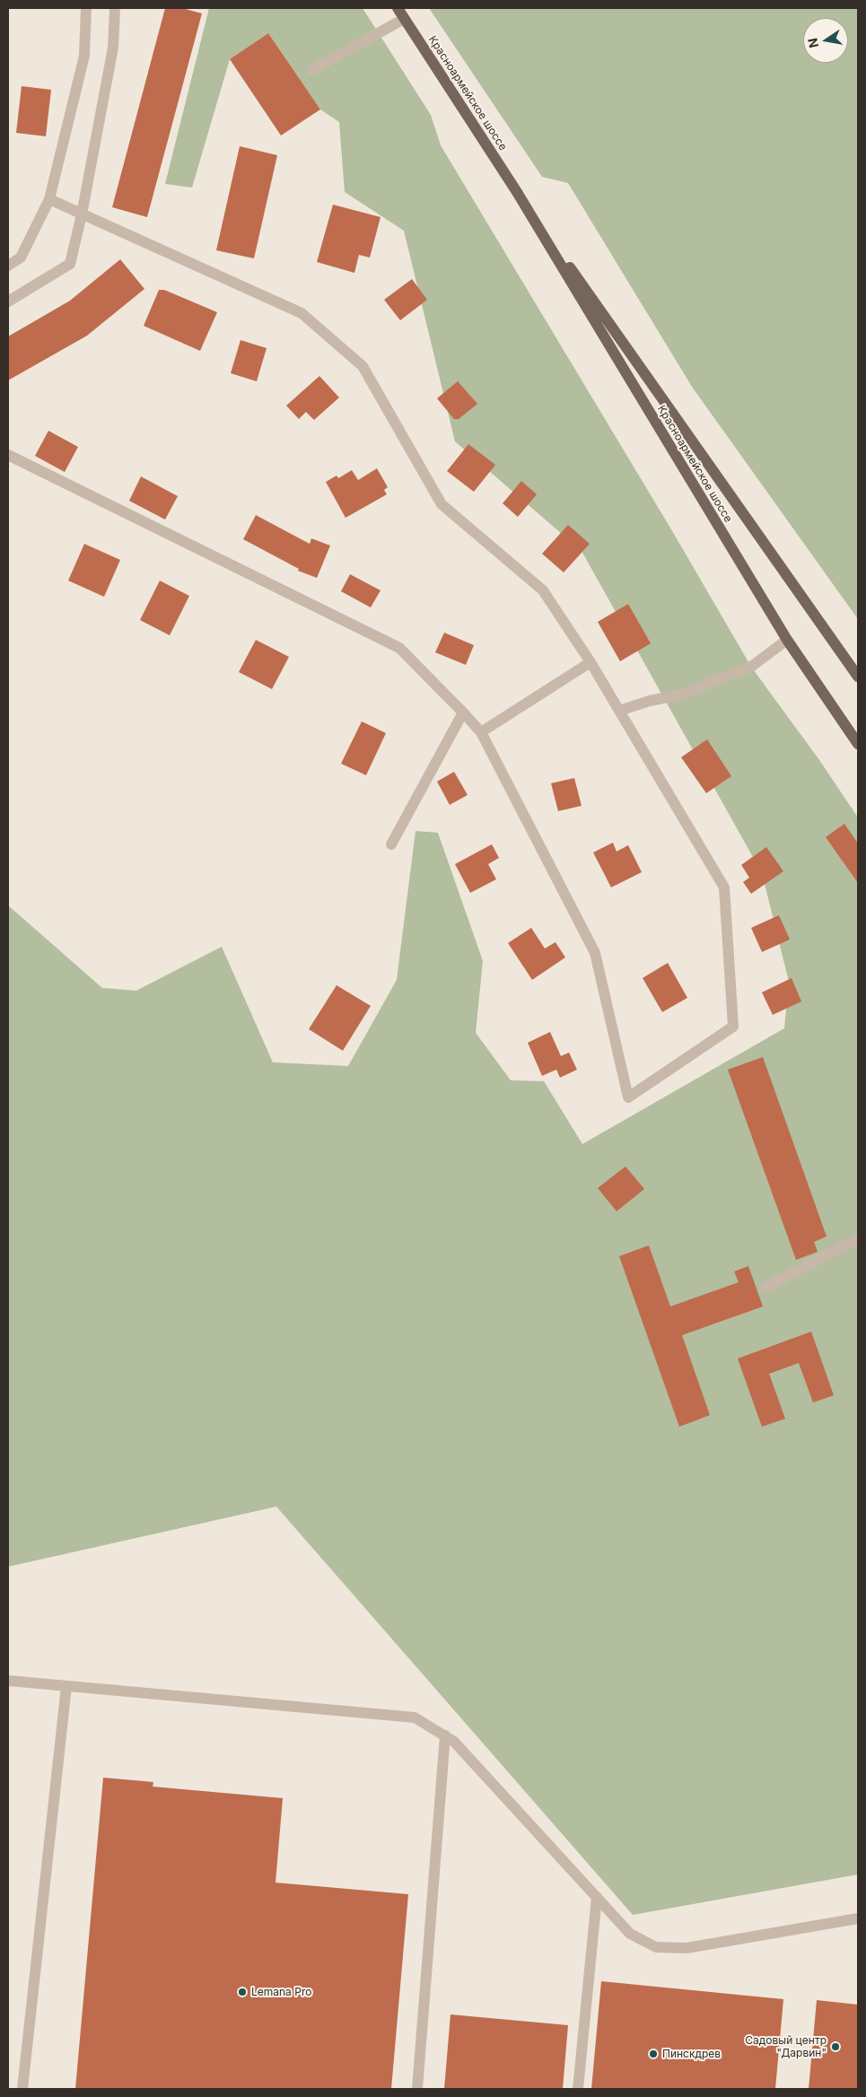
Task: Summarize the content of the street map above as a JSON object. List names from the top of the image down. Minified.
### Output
{"streets":{"main road":["Красноармейское шоссе"]},"places":["Lemana Pro","Садовый центр \"Дарвин\"","Пинскдрев"],"north":"left"}
